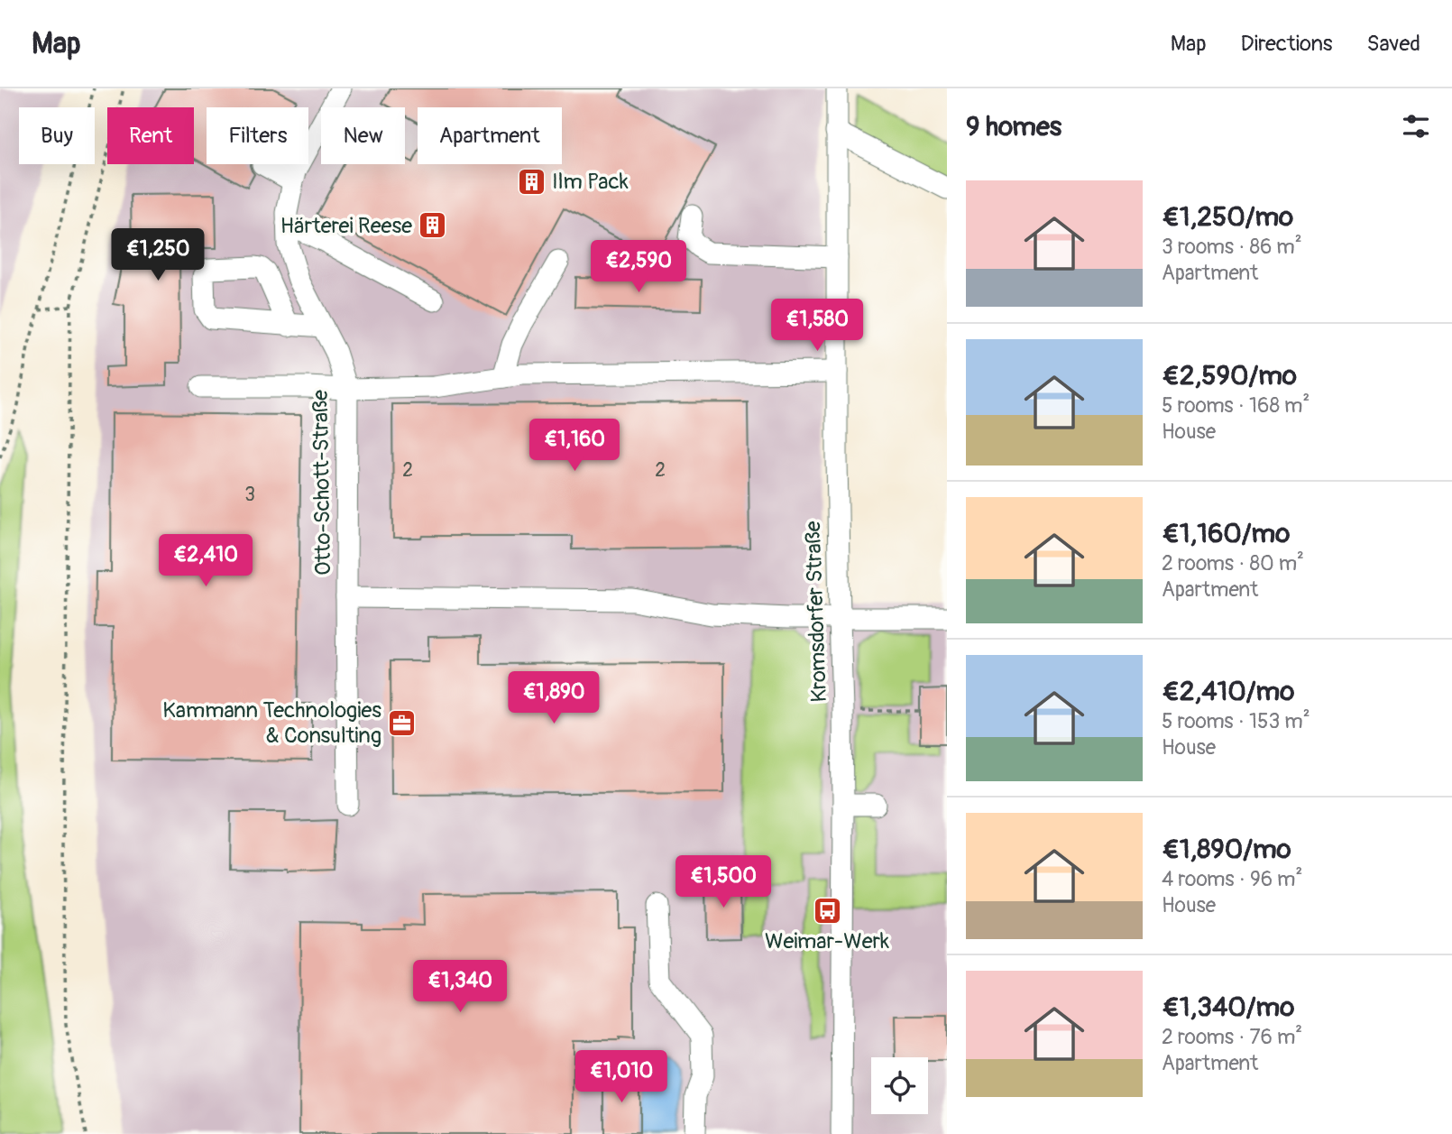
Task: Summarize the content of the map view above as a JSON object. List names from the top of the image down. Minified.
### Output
{"streets":{"street":["Otto-Schott-Straße","Kromsdorfer Straße"]},"crossings":[["Otto-Schott-Straße","Kromsdorfer Straße"]],"places":{"building":["Ilm Pack","Härterei Reese"],"office":["Kammann Technologies & Consulting"],"bus stop":["Weimar-Werk"]},"house_numbers":["2","2","3"],"page":{"header":"Map","nav":["Map","Directions","Saved"],"heading":"9 homes","chip":["Buy","Rent","Filters","New","Apartment"],"list":[{"name":"€1,250/mo","note":"3 rooms · 86 m² · Apartment"},{"name":"€2,590/mo","note":"5 rooms · 168 m² · House"},{"name":"€1,160/mo","note":"2 rooms · 80 m² · Apartment"},{"name":"€2,410/mo","note":"5 rooms · 153 m² · House"},{"name":"€1,890/mo","note":"4 rooms · 96 m² · House"},{"name":"€1,340/mo","note":"2 rooms · 76 m² · Apartment"}],"price":["€1,250","€2,590","€1,580","€1,160","€2,410","€1,890","€1,500","€1,340","€1,010"]}}
